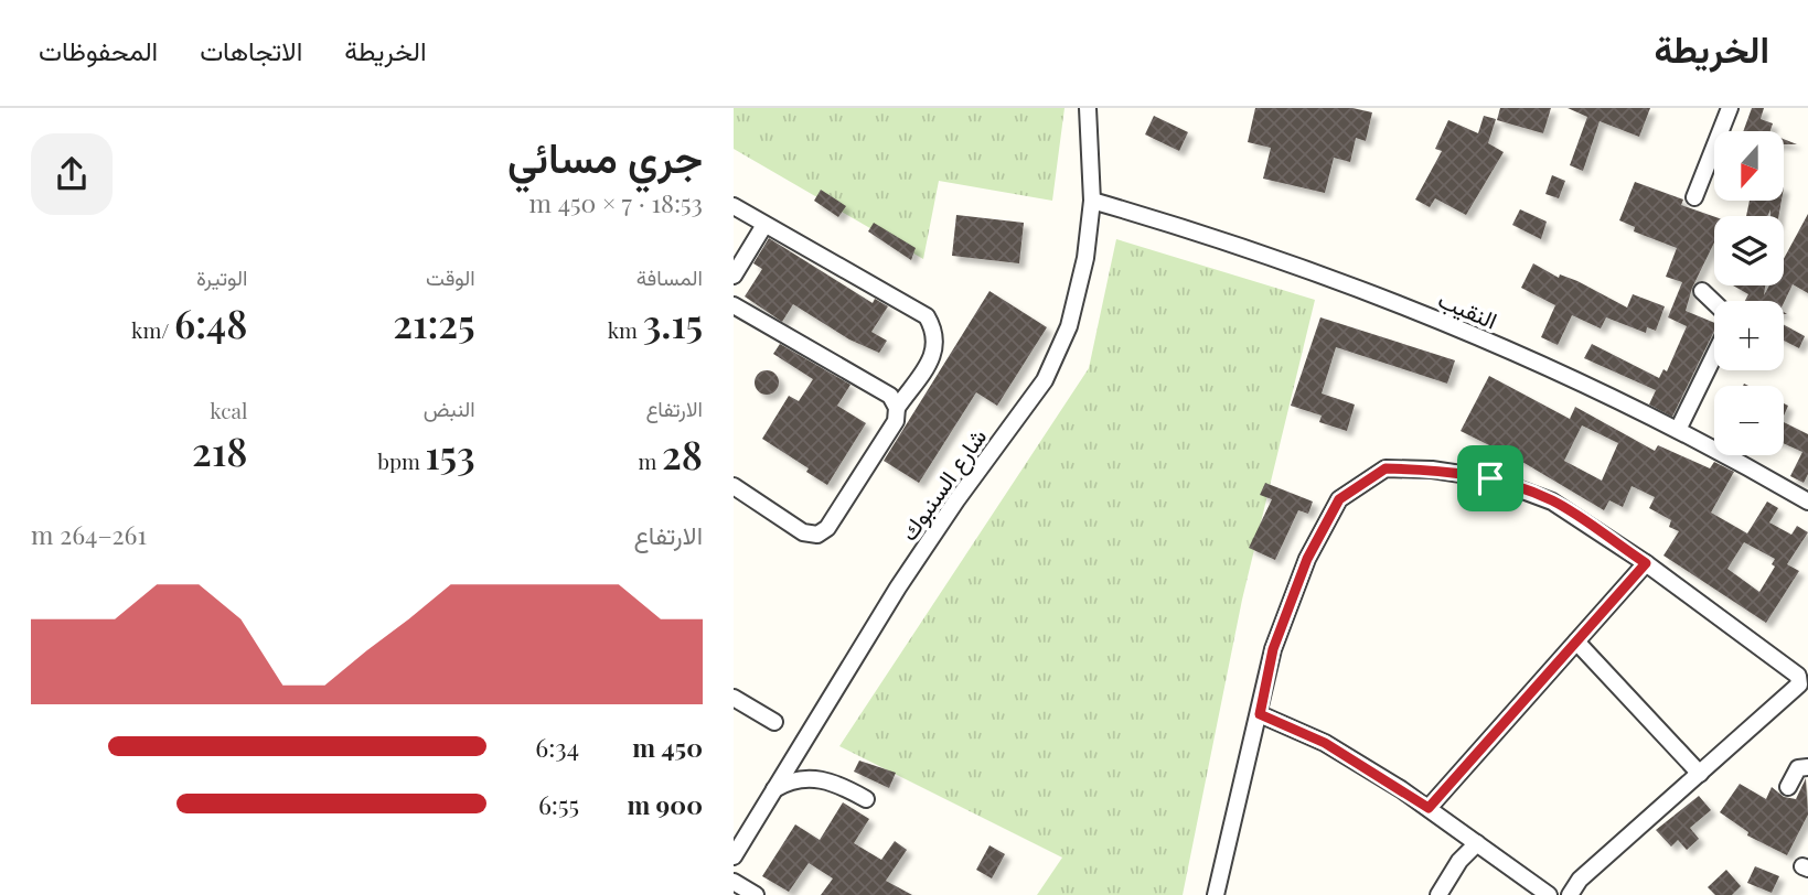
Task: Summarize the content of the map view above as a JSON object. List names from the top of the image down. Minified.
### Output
{"streets":{"street":["النقيب","شارع السنبوك"]},"crossings":[["النقيب","شارع السنبوك"]],"north":"bottom","page":{"header":"الخريطة","nav":["الخريطة","الاتجاهات","المحفوظات"],"heading":["جري مسائي","18:53 · 7 × 450 m"],"map_buttons":["+","−"],"stats":[["المسافة","3.15 km"],["الوقت","21:25"],["الوتيرة","6:48 /km"],["الارتفاع","28 m"],["النبض","153 bpm"],["kcal","218"]],"chart":["الارتفاع","261–264 m"],"list":[{"name":"450 m","note":"6:34"},{"name":"900 m","note":"6:55"}]}}
